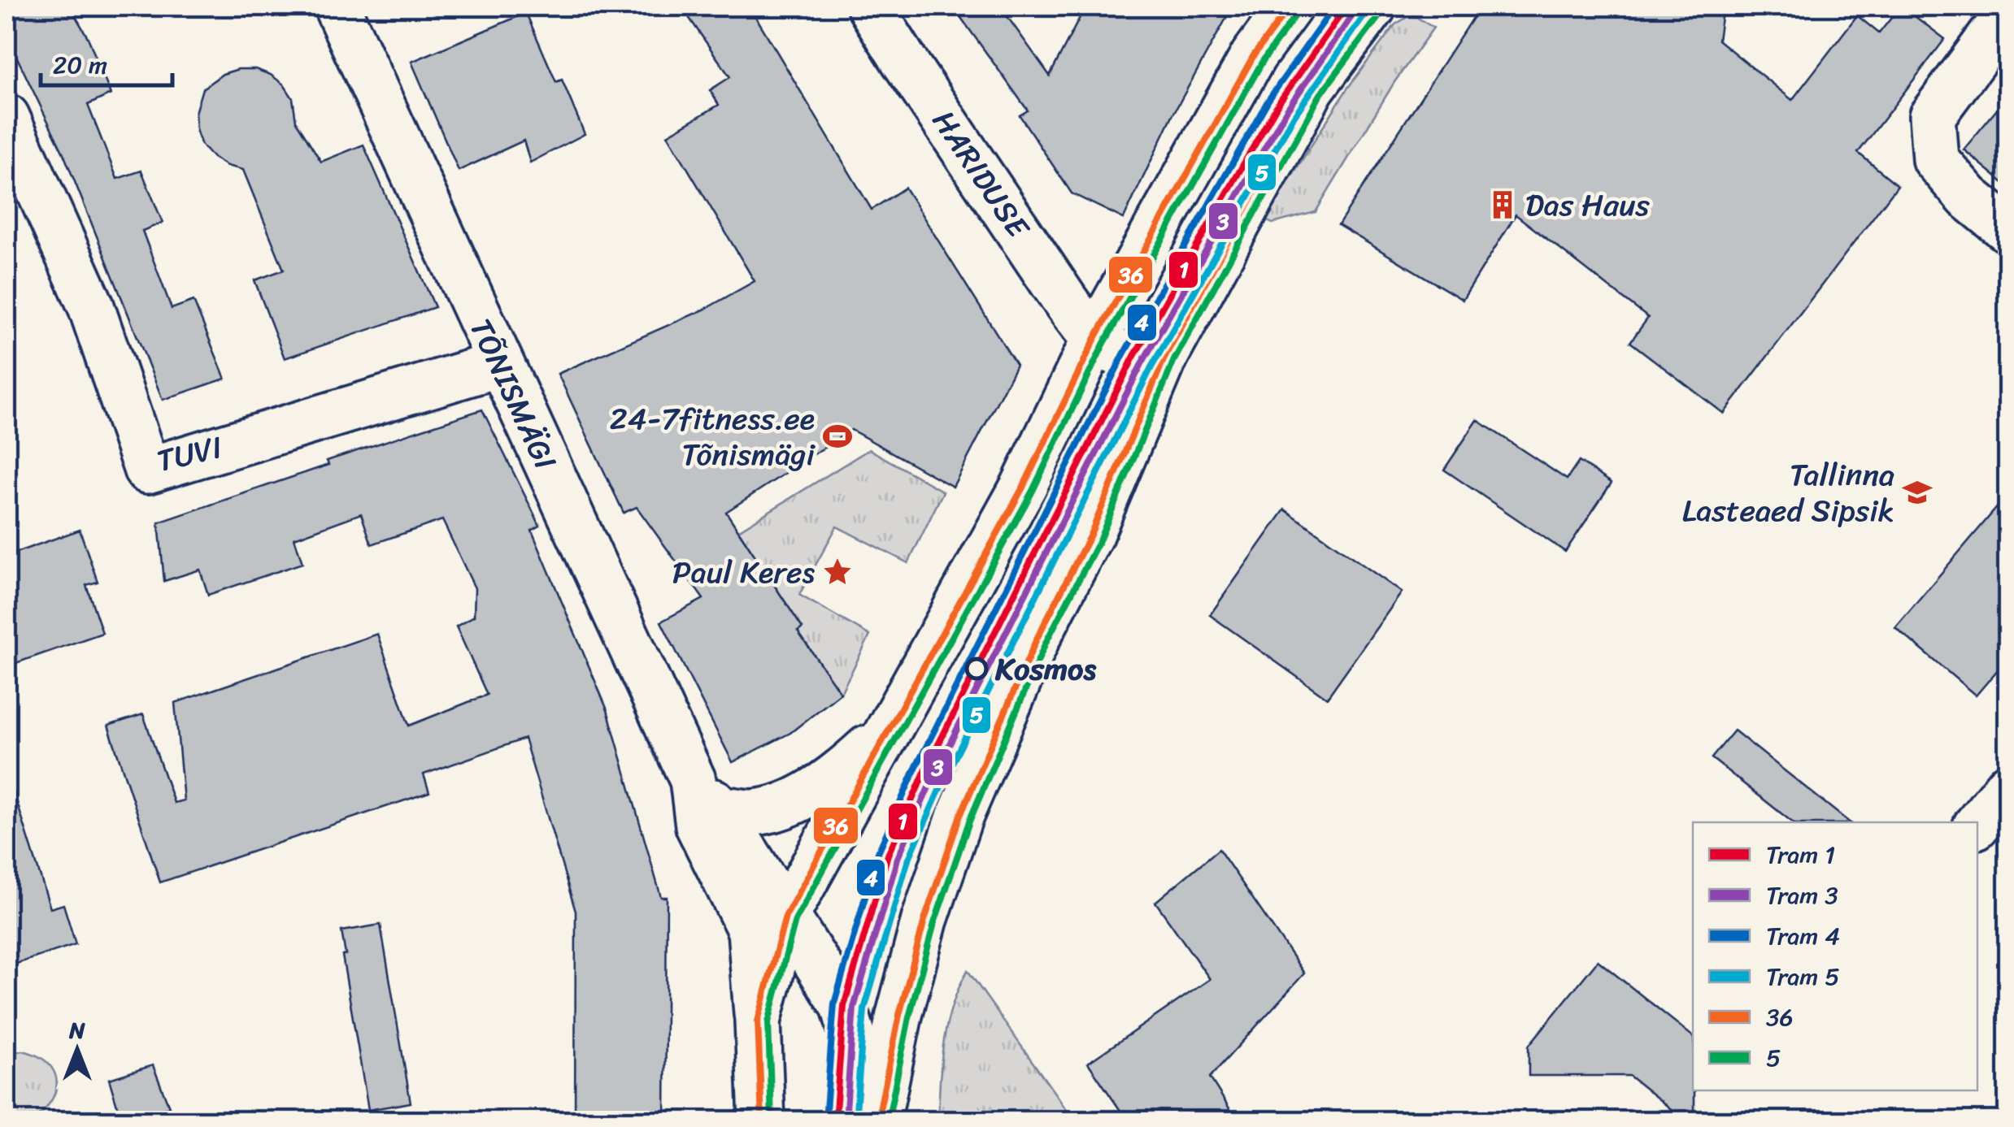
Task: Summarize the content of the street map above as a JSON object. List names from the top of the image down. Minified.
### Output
{"streets":{"street":["HARIDUSE","TÕNISMÄGI","TUVI"]},"crossings":[["TÕNISMÄGI","TUVI"]],"places":{"building":["Das Haus"],"sports":["24-7fitness.ee Tõnismägi"],"school or university":["Tallinna Lasteaed Sipsik"],"place":["Paul Keres"],"other":["Kosmos"]},"lines":["tram line 1","tram line 4","transit line 36","tram line 3","transit line 5","tram line 5"],"legend":["Tram 1","Tram 3","Tram 4","Tram 5","36","5"],"scale_bar":"20 m","north":"top"}
